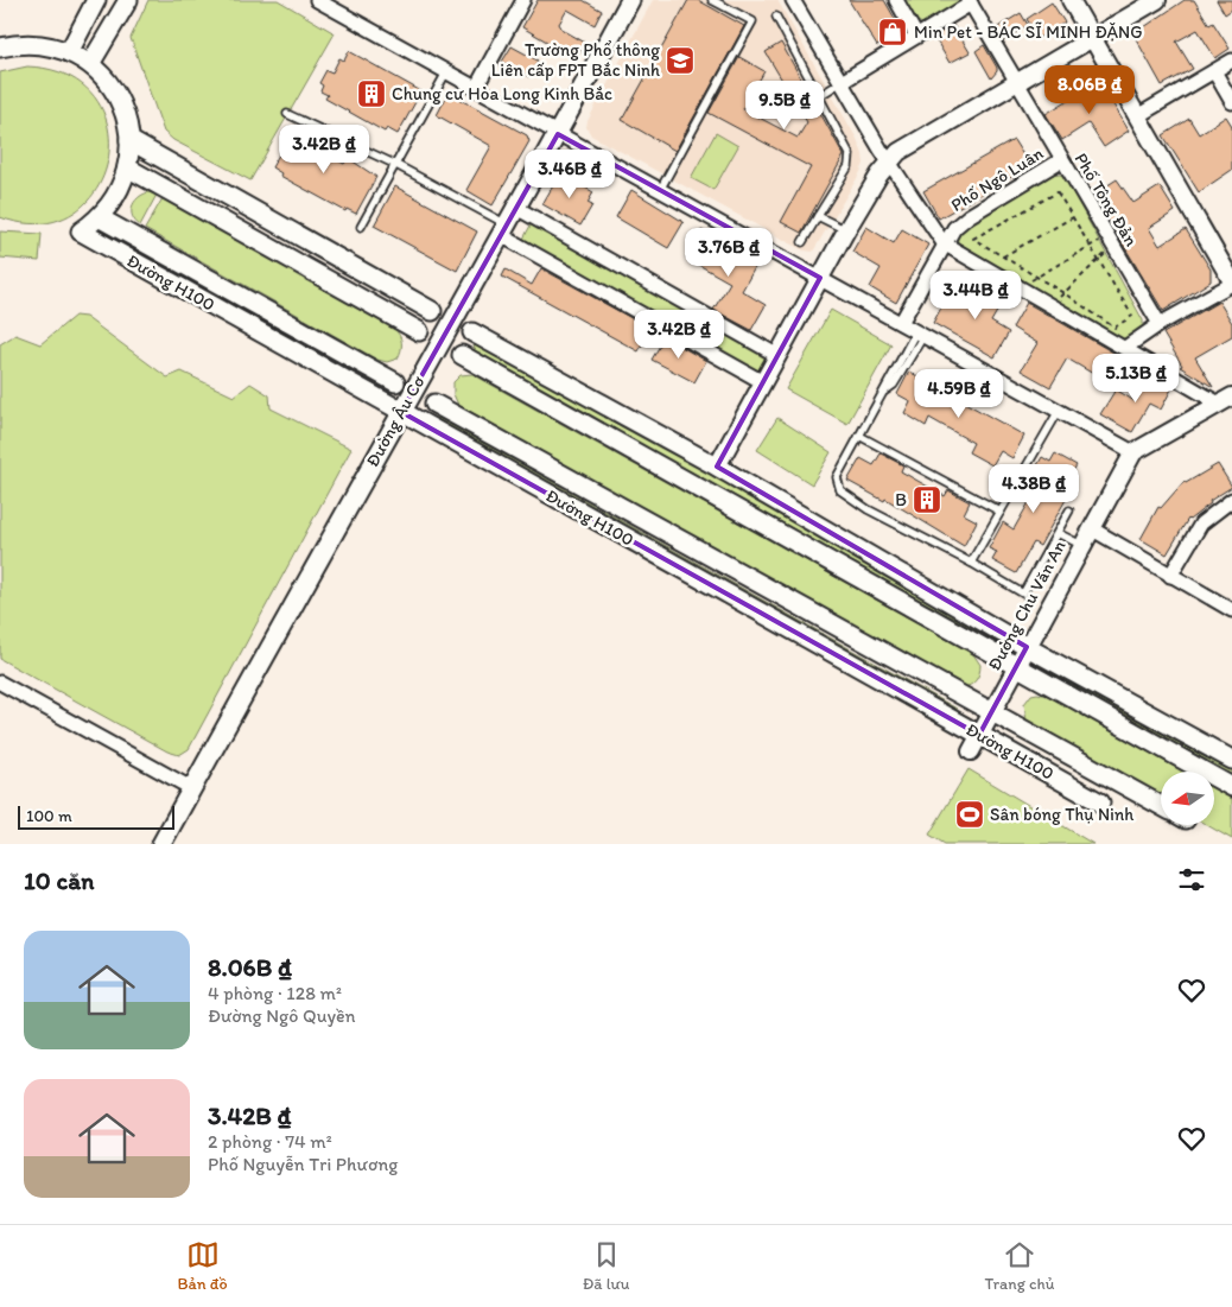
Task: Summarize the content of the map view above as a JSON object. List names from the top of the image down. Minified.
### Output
{"streets":{"main road":["Đường H100","Đường Âu Cơ"],"street":["Phố Ngô Luân","Phố Tông Đản","Đường Chu Văn An"]},"crossings":[["Phố Ngô Luân","Phố Tông Đản"],["Đường H100","Đường Âu Cơ"],["Đường H100","Đường Chu Văn An"]],"places":{"shop":["Min Pet - BÁC SĨ MINH ĐẶNG"],"school or university":["Trường Phổ thông Liên cấp FPT Bắc Ninh"],"building":["Chung cư Hòa Long Kinh Bắc","B"],"sports":["Sân bóng Thụ Ninh"]},"scale_bar":"100 m","north":"left","page":{"price":["8.06B ₫","9.5B ₫","3.42B ₫","3.46B ₫","3.76B ₫","3.44B ₫","3.42B ₫","5.13B ₫","4.59B ₫","4.38B ₫"],"scale":"100 m","heading":"10 căn","list":[{"name":"8.06B ₫","note":"4 phòng · 128 m² · Đường Ngô Quyền"},{"name":"3.42B ₫","note":"2 phòng · 74 m² · Phố Nguyễn Tri Phương"}],"tabs":["Bản đồ","Đã lưu","Trang chủ"]}}
